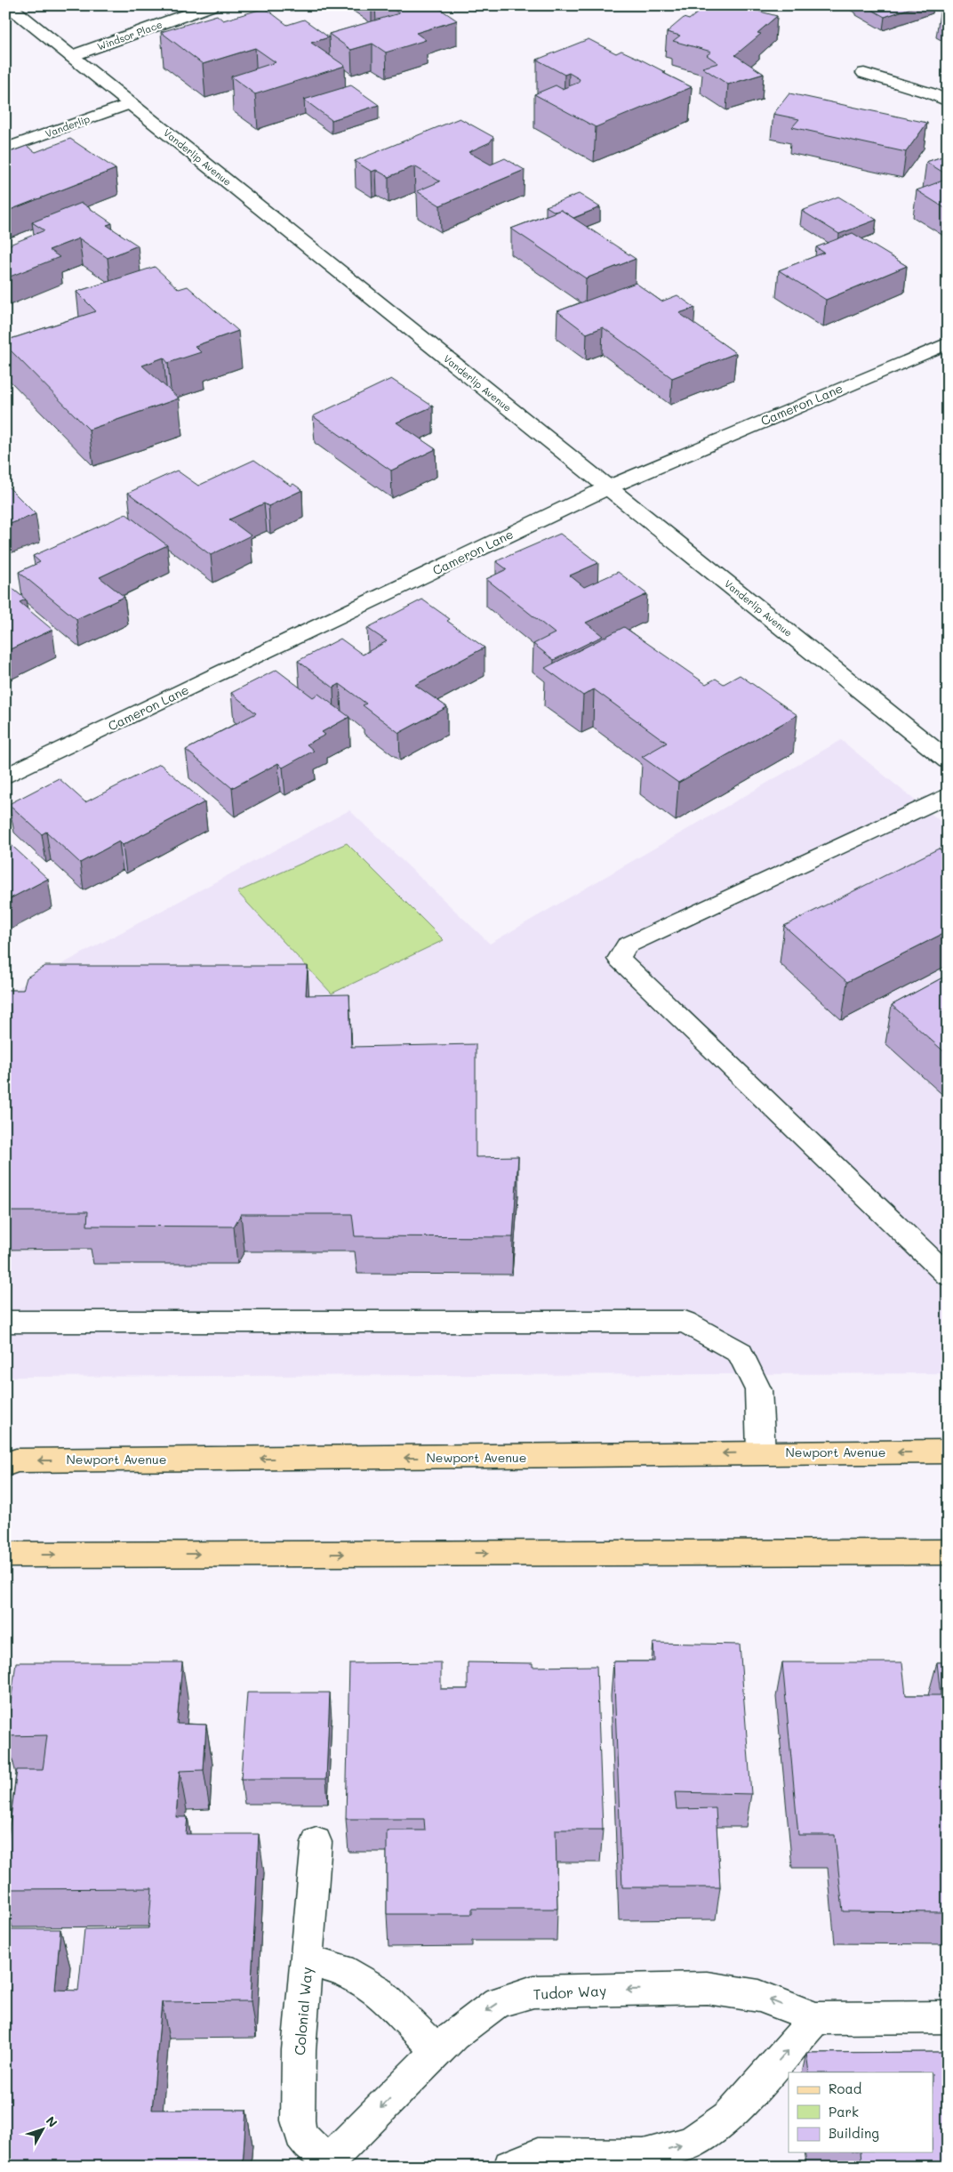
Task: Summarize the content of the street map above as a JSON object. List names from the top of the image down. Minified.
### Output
{"streets":{"main road":["Newport Avenue"],"street":["Windsor Place","Vanderlip","Vanderlip Avenue","Cameron Lane","Tudor Way","Colonial Way"]},"crossings":[["Windsor Place","Vanderlip Avenue"],["Vanderlip","Vanderlip Avenue"],["Vanderlip Avenue","Cameron Lane"],["Tudor Way","Colonial Way"]],"legend":["Road","Park","Building"],"north":"top right"}
